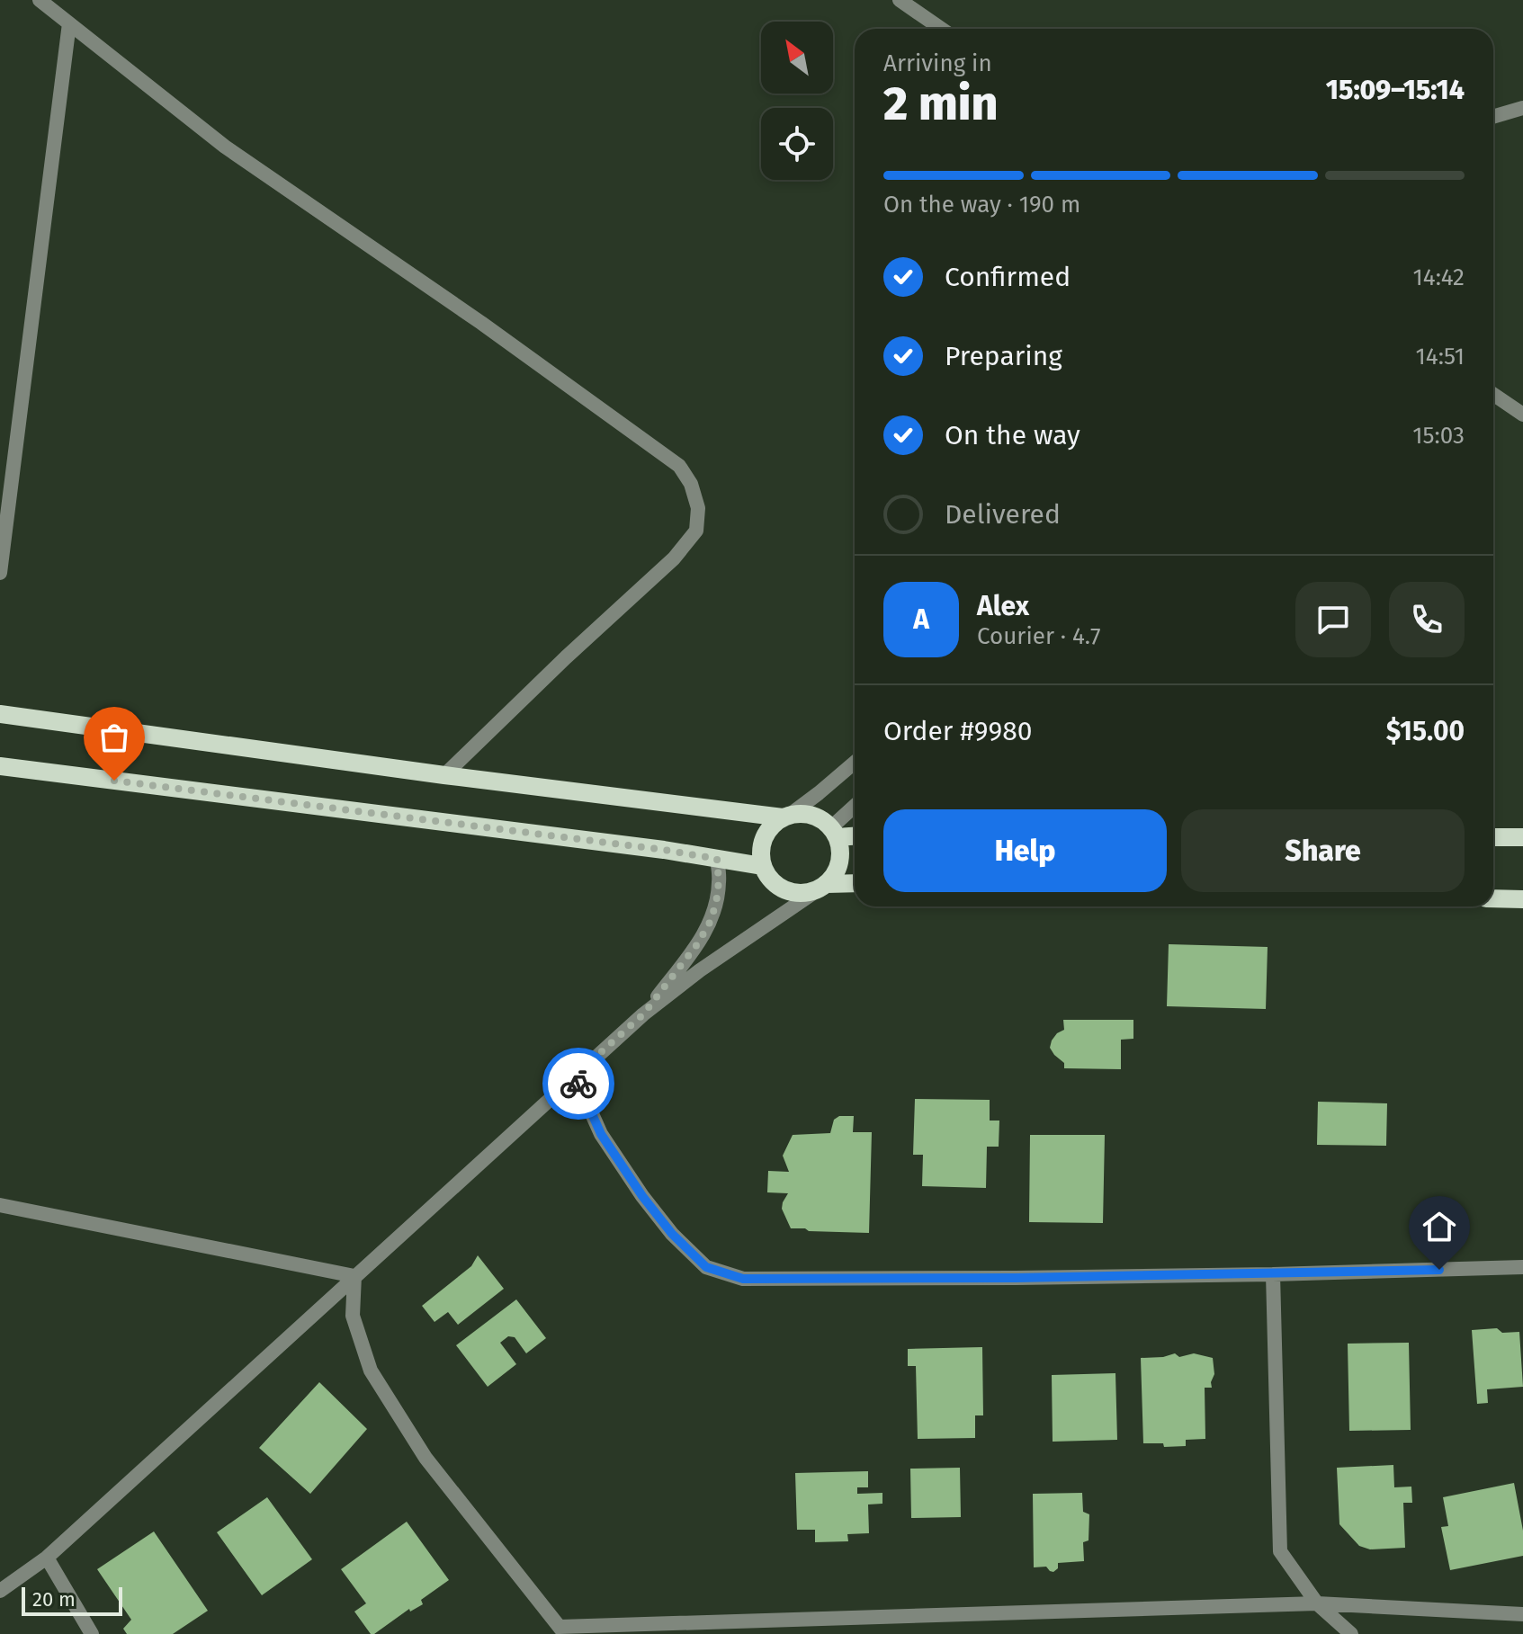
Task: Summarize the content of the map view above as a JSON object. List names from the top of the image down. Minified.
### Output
{"scale_bar":"20 m","north":"top left","page":{"heading":["2 min","Arriving in","15:09–15:14"],"panel":["Alex","Courier · 4.7","Order #9980","$15.00"],"bar":"On the way · 190 m","list":[["Confirmed","14:42"],["Preparing","14:51"],["On the way","15:03"],"Delivered"],"round":"A","buttons":["Help","Share"],"scale":"20 m"}}
